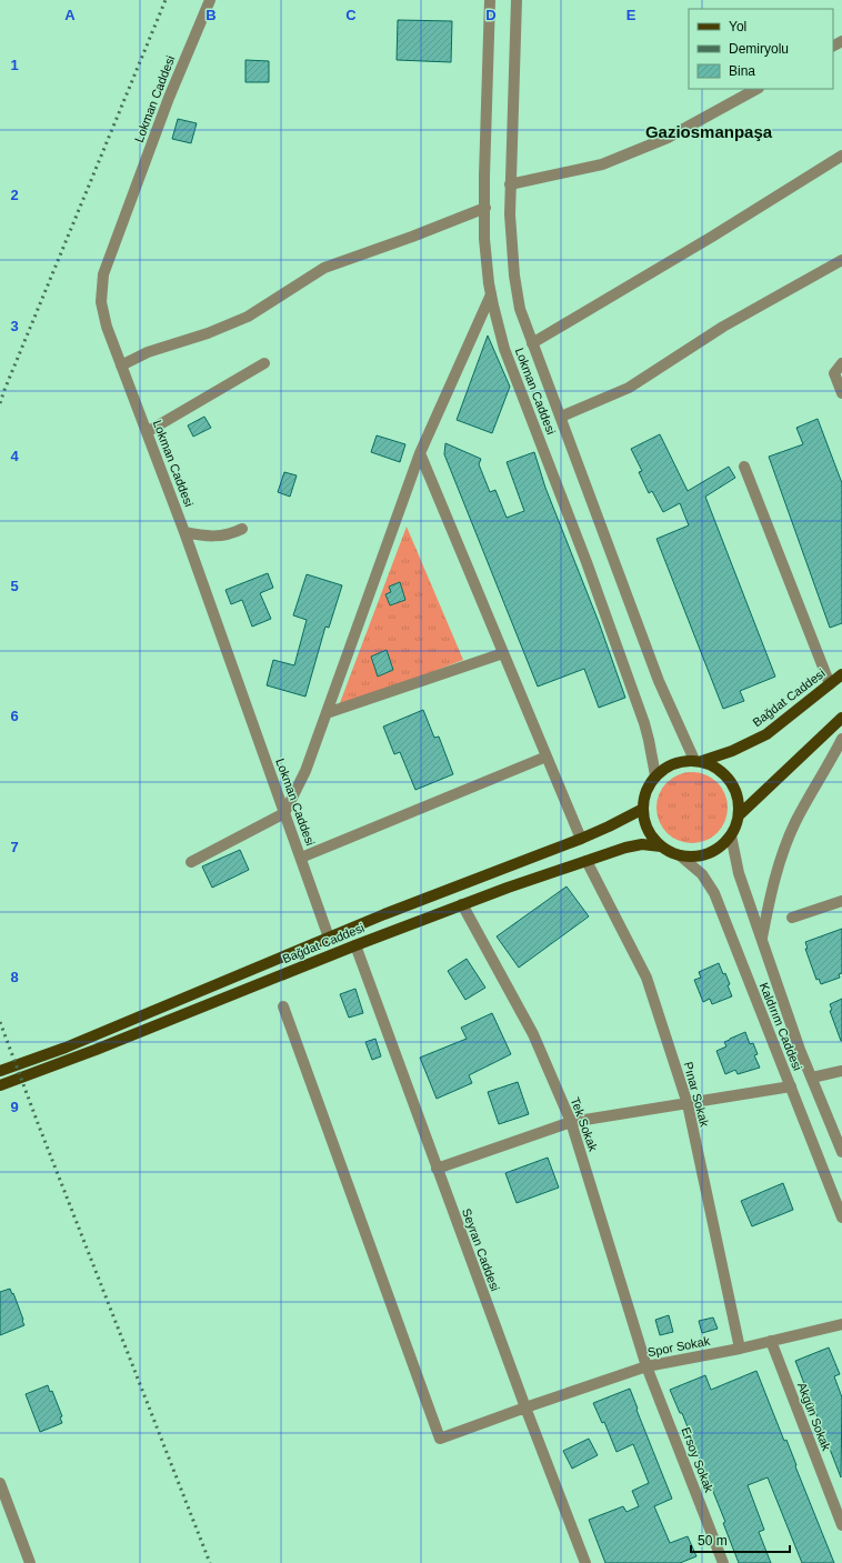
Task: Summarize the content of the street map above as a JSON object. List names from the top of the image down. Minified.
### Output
{"streets":{"main road":["Bağdat Caddesi"],"street":["Lokman Caddesi","Kaldırım Caddesi","Pınar Sokak","Tek Sokak","Seyran Caddesi","Spor Sokak","Akgün Sokak","Ersoy Sokak"]},"crossings":[["Lokman Caddesi","Bağdat Caddesi"],["Lokman Caddesi","Kaldırım Caddesi"],["Bağdat Caddesi","Kaldırım Caddesi"],["Bağdat Caddesi","Pınar Sokak"],["Bağdat Caddesi","Tek Sokak"],["Bağdat Caddesi","Seyran Caddesi"],["Pınar Sokak","Spor Sokak"],["Tek Sokak","Spor Sokak"],["Tek Sokak","Ersoy Sokak"],["Seyran Caddesi","Spor Sokak"],["Spor Sokak","Akgün Sokak"],["Spor Sokak","Ersoy Sokak"]],"districts":["Gaziosmanpaşa"],"legend":["Yol","Demiryolu","Bina"],"scale_bar":"50 m","grid":{"columns":["A","B","C","D","E"],"rows":["1","2","3","4","5","6","7","8","9"]}}
